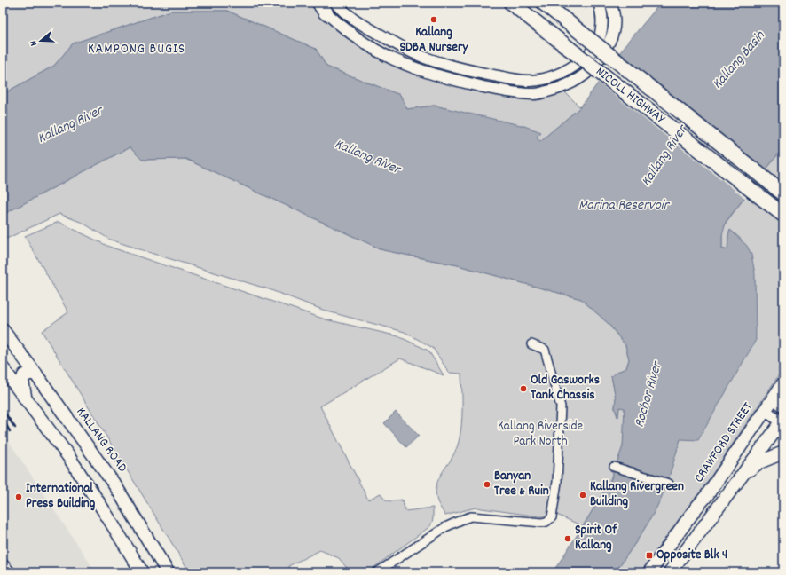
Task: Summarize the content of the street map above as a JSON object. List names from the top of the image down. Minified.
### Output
{"streets":{"highway":["NICOLL HIGHWAY"],"main road":["KALLANG ROAD","CRAWFORD STREET"]},"districts":["KAMPONG BUGIS"],"water":["Kallang Basin","Kallang River","Marina Reservoir","Rochor River"],"parks":["Kallang Riverside Park North"],"places":{"other":["Kallang SDBA Nursery","Old Gasworks Tank Chassis","Banyan Tree & Ruin","Kallang Rivergreen Building","International Press Building","Spirit Of Kallang"],"transit":["Opposite Blk 4"]},"north":"left"}
